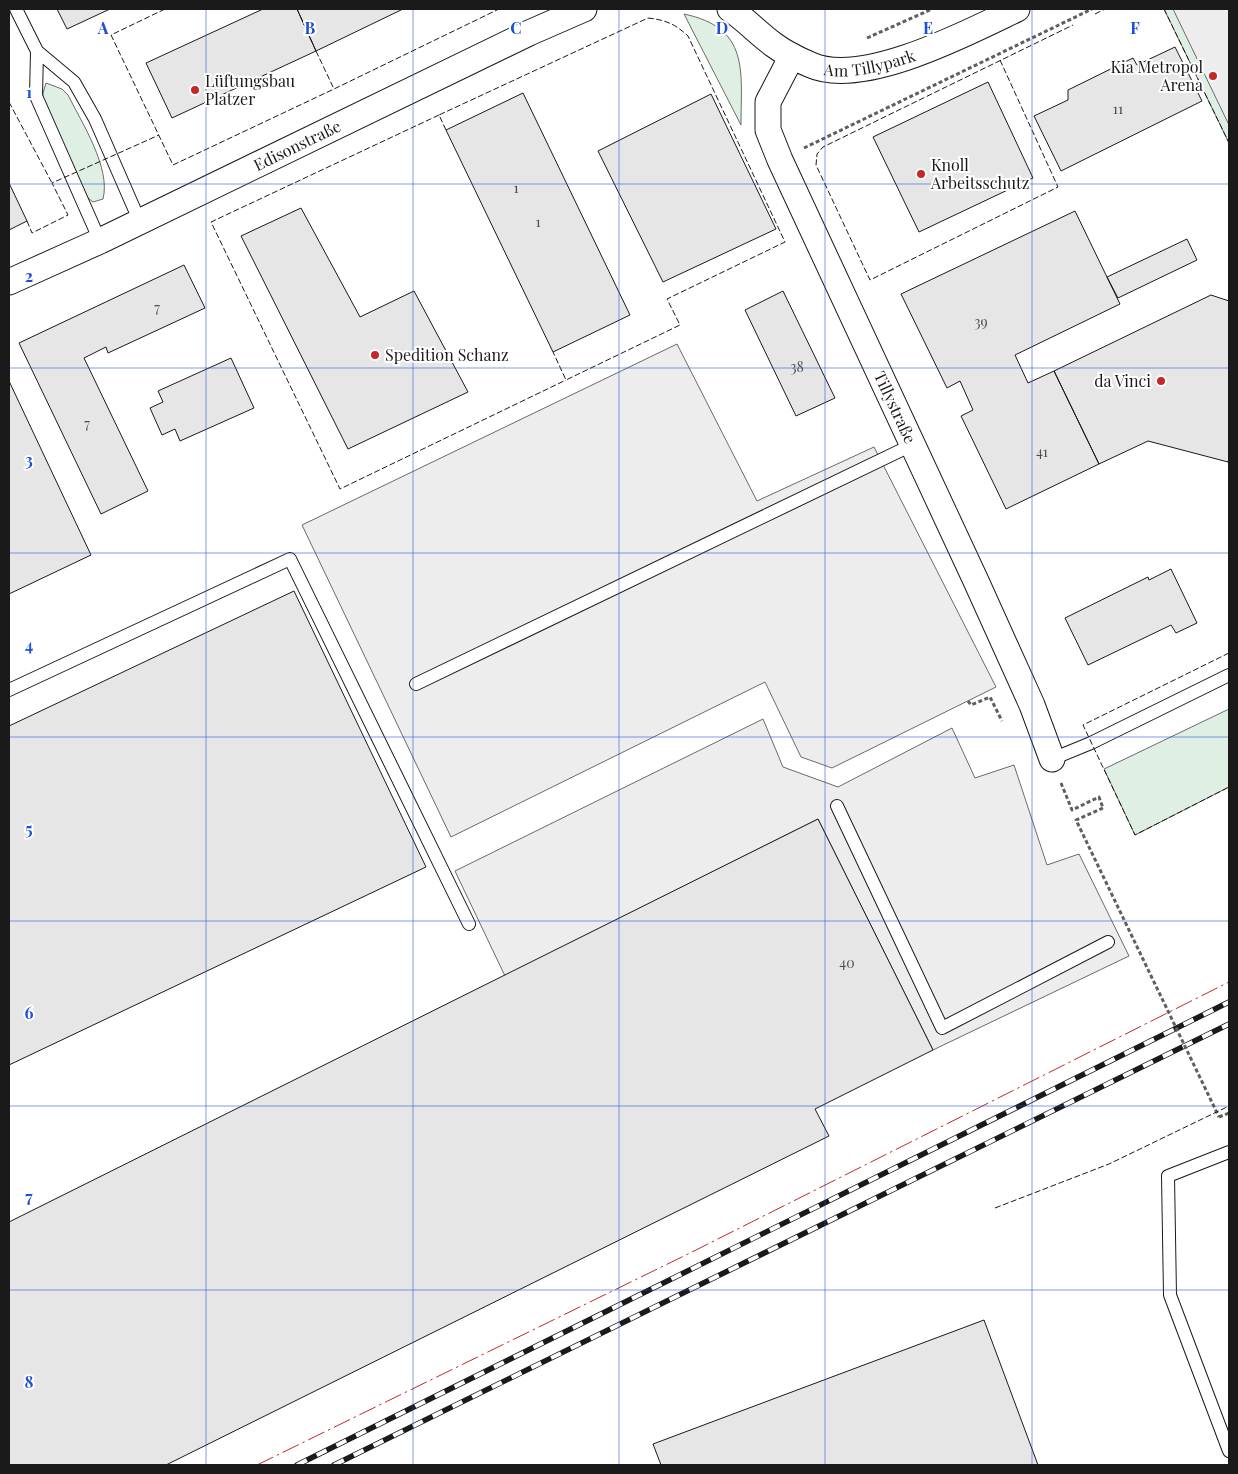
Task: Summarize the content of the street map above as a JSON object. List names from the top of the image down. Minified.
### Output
{"streets":{"street":["Am Tillypark","Edisonstraße","Tillystraße"]},"crossings":[["Am Tillypark","Tillystraße"]],"places":["Kia Metropol Arena","Lüftungsbau Platzer","Knoll Arbeitsschutz","Spedition Schanz","da Vinci"],"house_numbers":["11","1","1","7","39","38","7","41","40"],"grid":{"columns":["A","B","C","D","E","F"],"rows":["1","2","3","4","5","6","7","8"]}}
